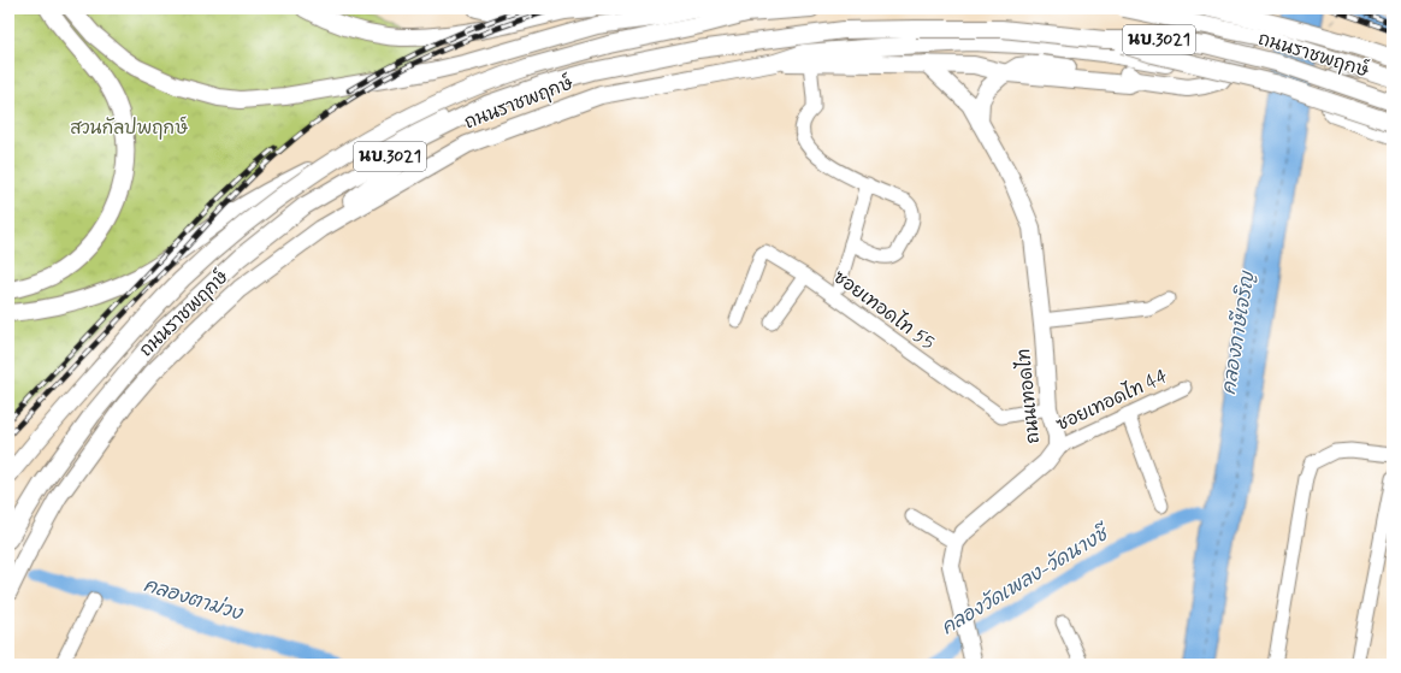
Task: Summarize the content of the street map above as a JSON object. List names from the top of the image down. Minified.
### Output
{"streets":{"main road":["นบ.3021","ถนนราชพฤกษ์","ถนนเทอดไท"],"street":["ซอยเทอดไท 55","ซอยเทอดไท 44"]},"crossings":[["ซอยเทอดไท 55","ถนนเทอดไท"],["ถนนเทอดไท","ซอยเทอดไท 44"]],"water":["คลองภาษีเจริญ","คลองวัดเพลง-วัดนางชี","คลองตาม่วง"],"parks":["สวนกัลปพฤกษ์"]}
